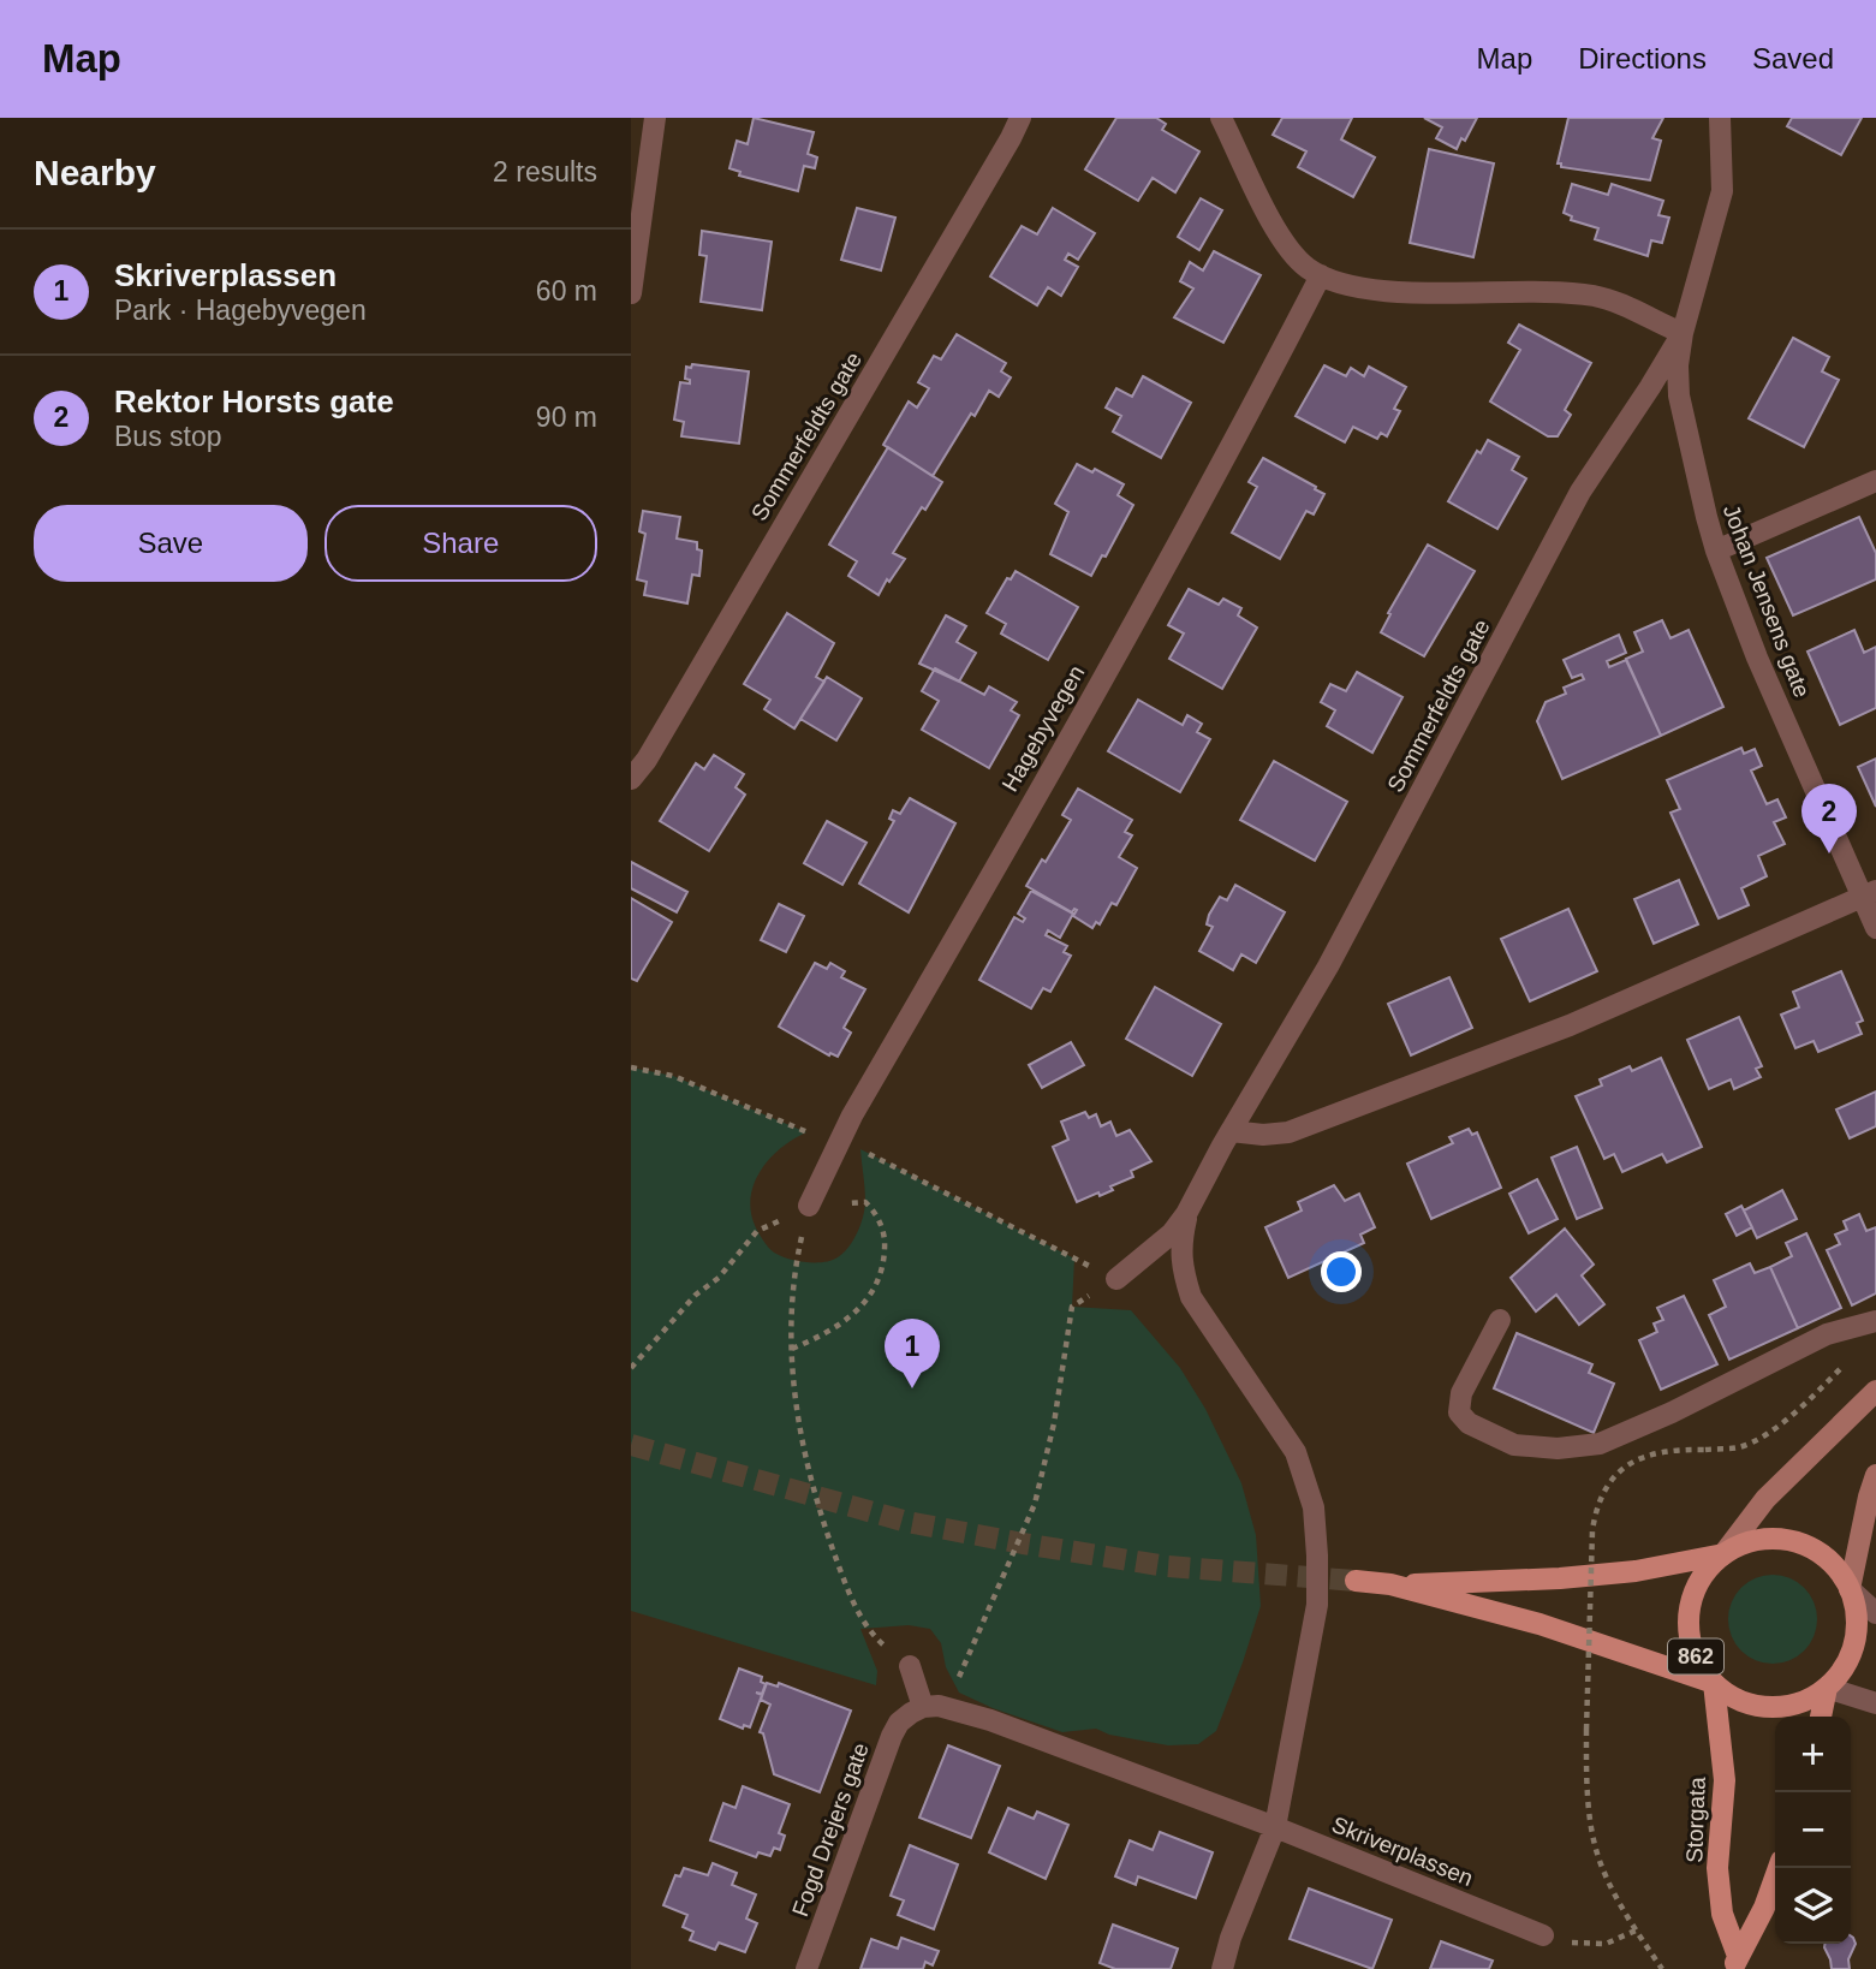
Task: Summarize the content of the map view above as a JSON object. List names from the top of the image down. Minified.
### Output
{"streets":{"main road":["862","Storgata"],"street":["Sommerfeldts gate","Johan Jensens gate","Hagebyvegen","Fogd Drejers gate","Skriverplassen"]},"crossings":[["Sommerfeldts gate","Johan Jensens gate"],["862","Storgata"],["Fogd Drejers gate","Skriverplassen"]],"page":{"header":"Map","nav":["Map","Directions","Saved"],"heading":["Nearby","2 results"],"list":[{"mark":"1","name":"Skriverplassen","note":"Park · Hagebyvegen","value":"60 m"},{"mark":"2","name":"Rektor Horsts gate","note":"Bus stop","value":"90 m"}],"buttons":["Save","Share"],"pins":["2","1"],"map_buttons":["+","−"]}}
